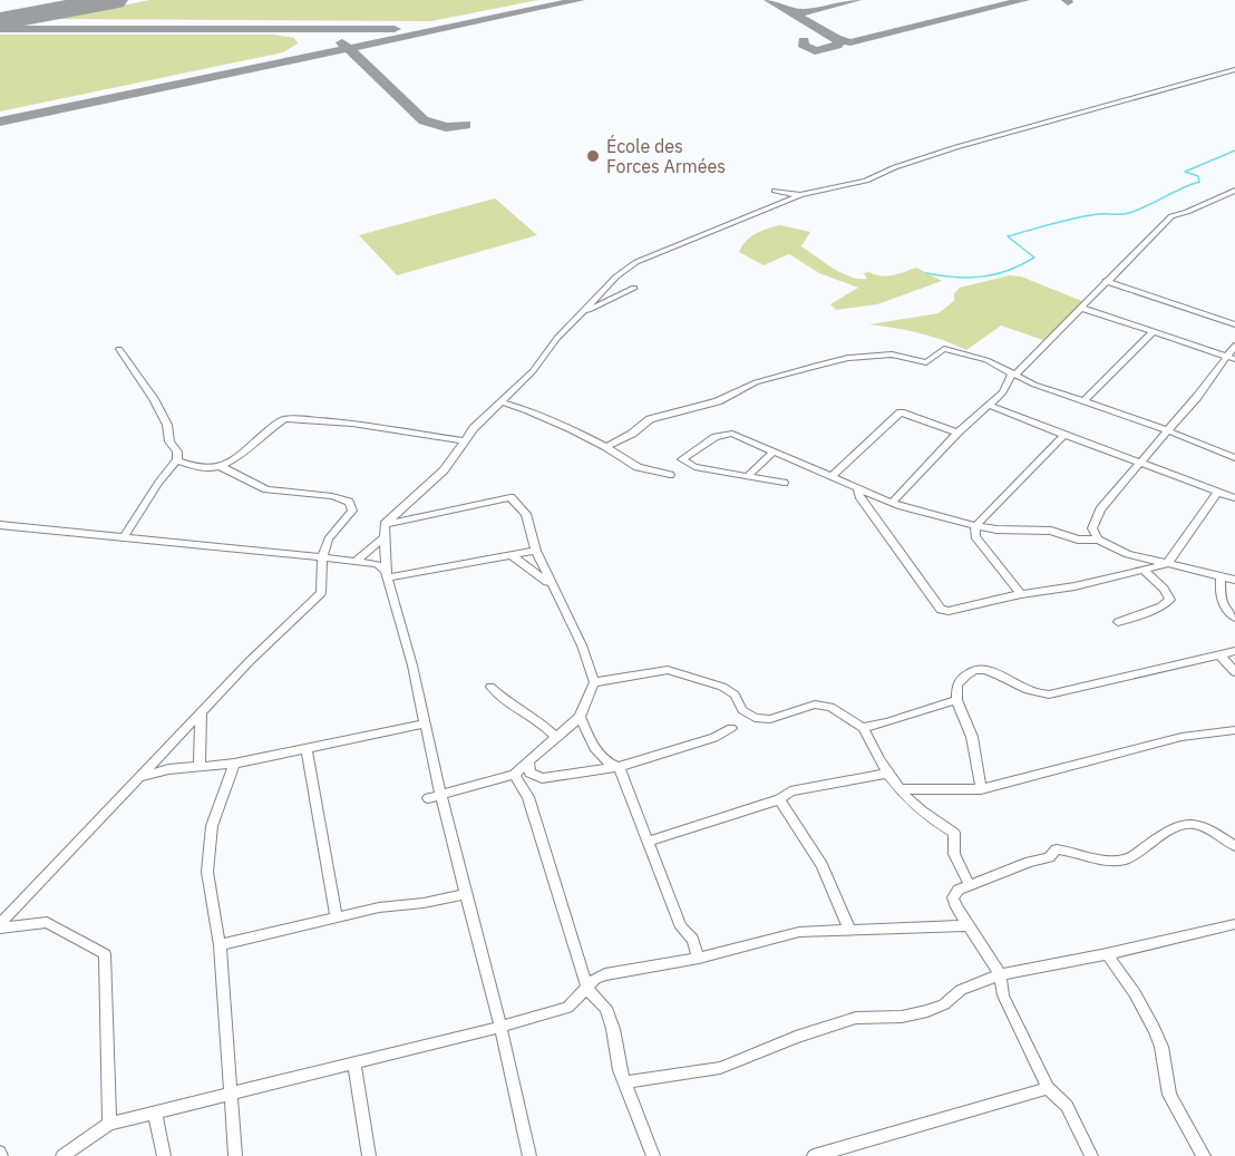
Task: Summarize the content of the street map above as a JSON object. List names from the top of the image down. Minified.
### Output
{"places":["École des Forces Armées"]}
